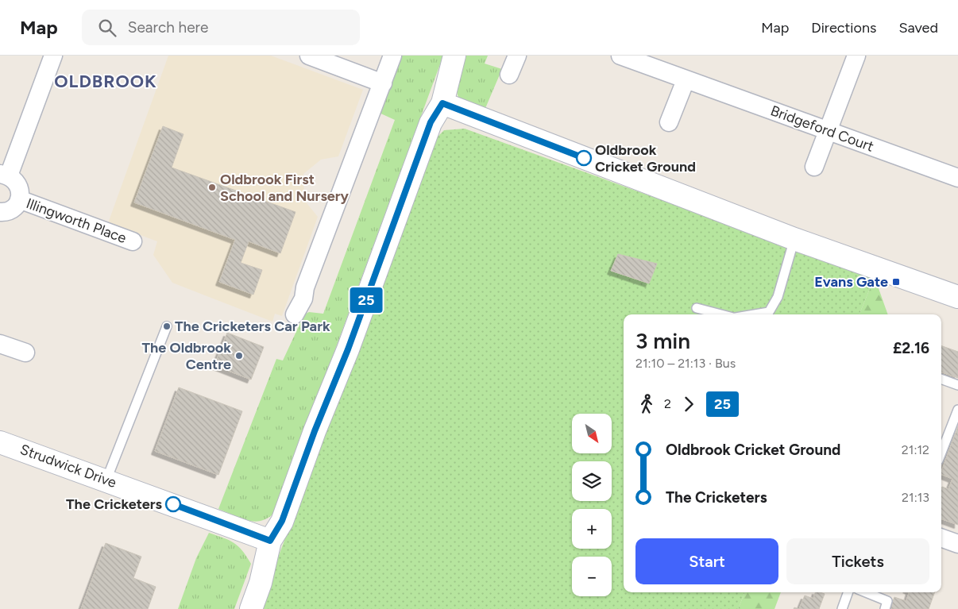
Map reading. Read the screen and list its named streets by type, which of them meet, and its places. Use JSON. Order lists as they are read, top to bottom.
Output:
{
  "streets": {
    "street": ["Bridgeford Court", "Illingworth Place", "Strudwick Drive"]
  },
  "districts": ["OLDBROOK"],
  "places": {
    "other": [
      "Oldbrook Cricket Ground",
      "Oldbrook First School and Nursery",
      "The Cricketers Car Park",
      "The Oldbrook Centre",
      "The Cricketers"
    ],
    "transit": ["Evans Gate"]
  },
  "lines": ["bus line 25"],
  "north": "bottom right",
  "page": {
    "header": "Map",
    "search": "Search here",
    "nav": ["Map", "Directions", "Saved"],
    "on_map": "25",
    "heading": ["3 min", "21:10 – 21:13 · Bus", "£2.16"],
    "legs": ["2", "25"],
    "map_buttons": ["+", "−"],
    "list": [
      {
        "name": "Oldbrook Cricket Ground",
        "value": "21:12"
      },
      {
        "name": "The Cricketers",
        "value": "21:13"
      }
    ],
    "buttons": ["Start", "Tickets"]
  }
}
